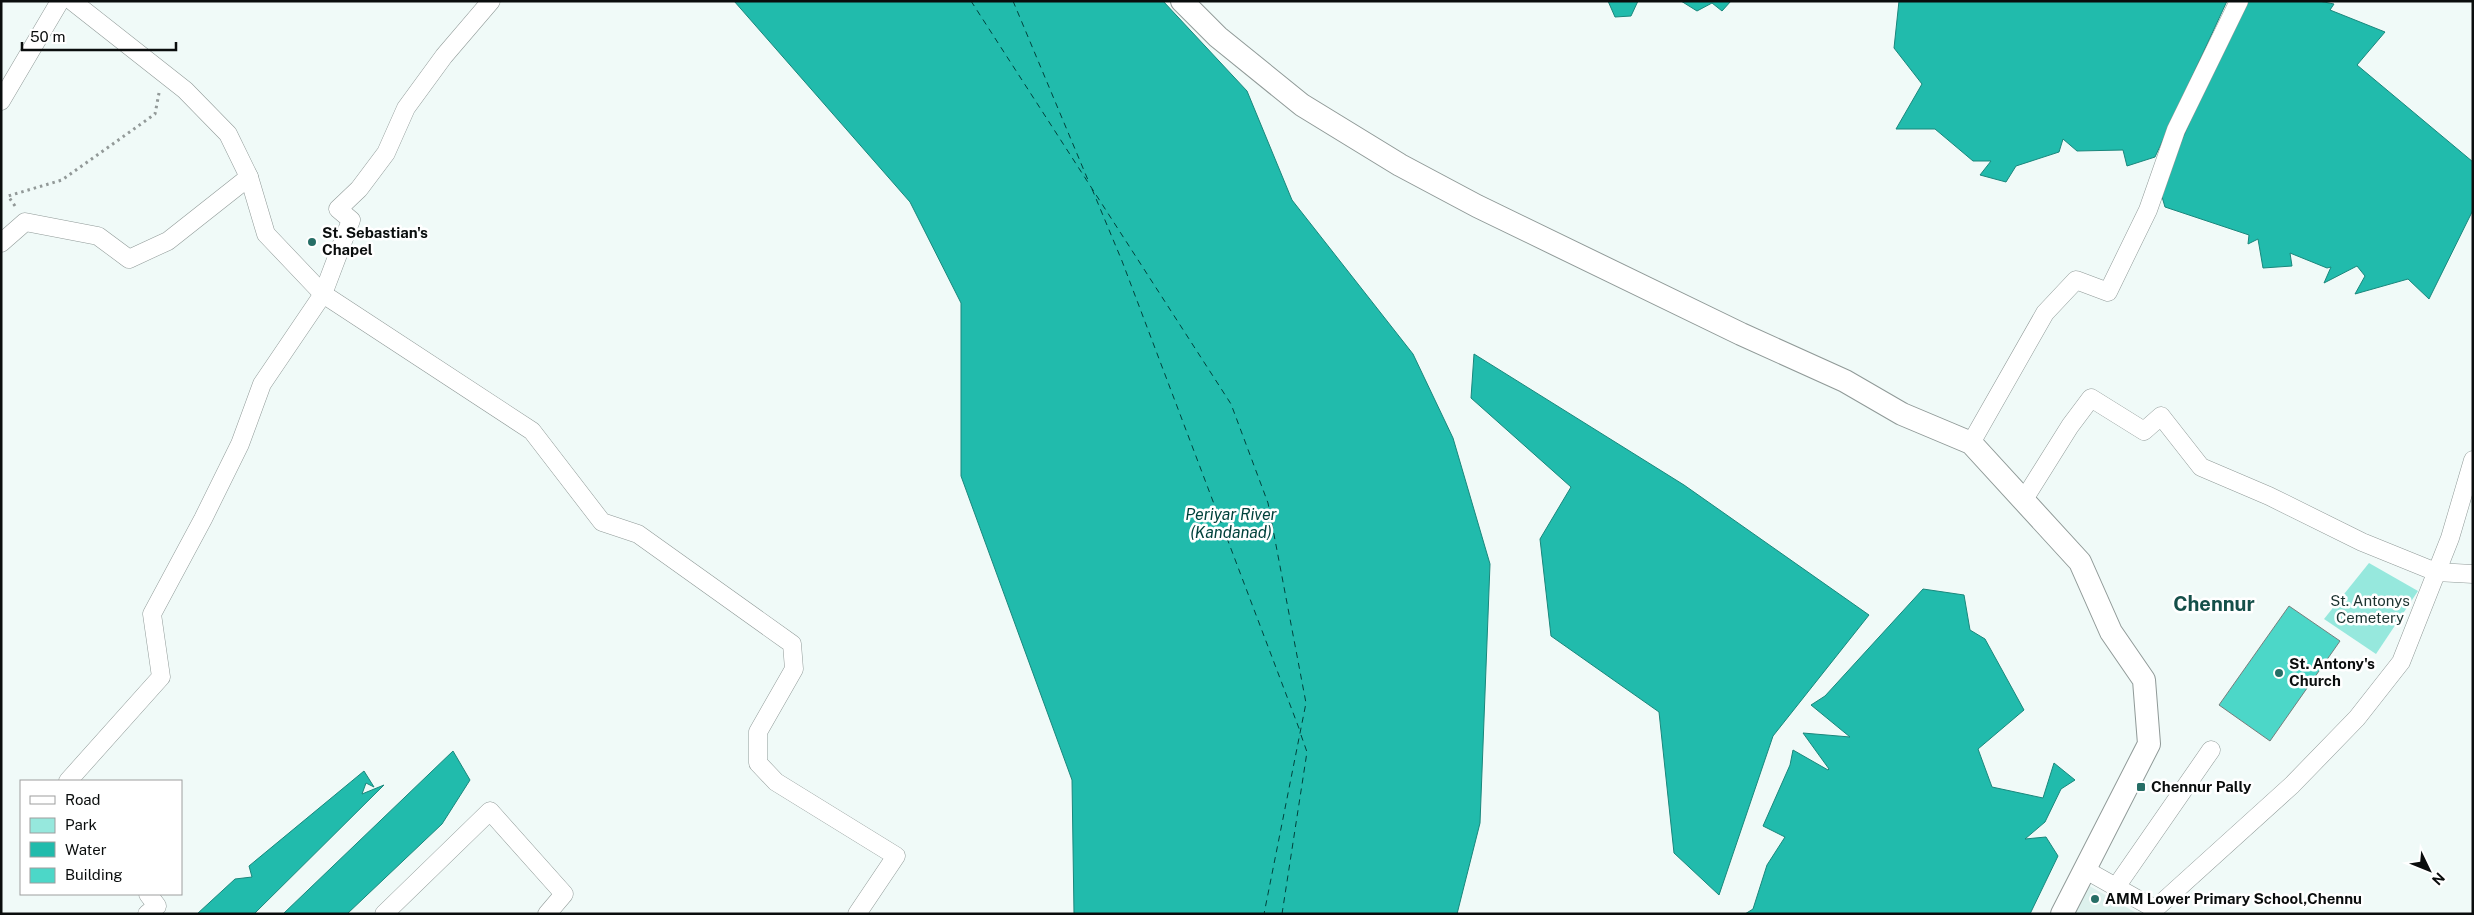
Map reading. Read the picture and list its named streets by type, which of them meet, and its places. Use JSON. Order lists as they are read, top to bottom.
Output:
{
  "districts": ["Chennur"],
  "water": ["Periyar River (Kandanad)"],
  "parks": ["St. Antonys Cemetery"],
  "places": {
    "other": ["St. Sebastian's Chapel", "St. Antony's Church", "AMM Lower Primary School,Chennu"],
    "transit": ["Chennur Pally"]
  },
  "legend": [
    "Road",
    "Park",
    "Water",
    "Building"
  ],
  "scale_bar": "50 m",
  "north": "bottom right"
}
